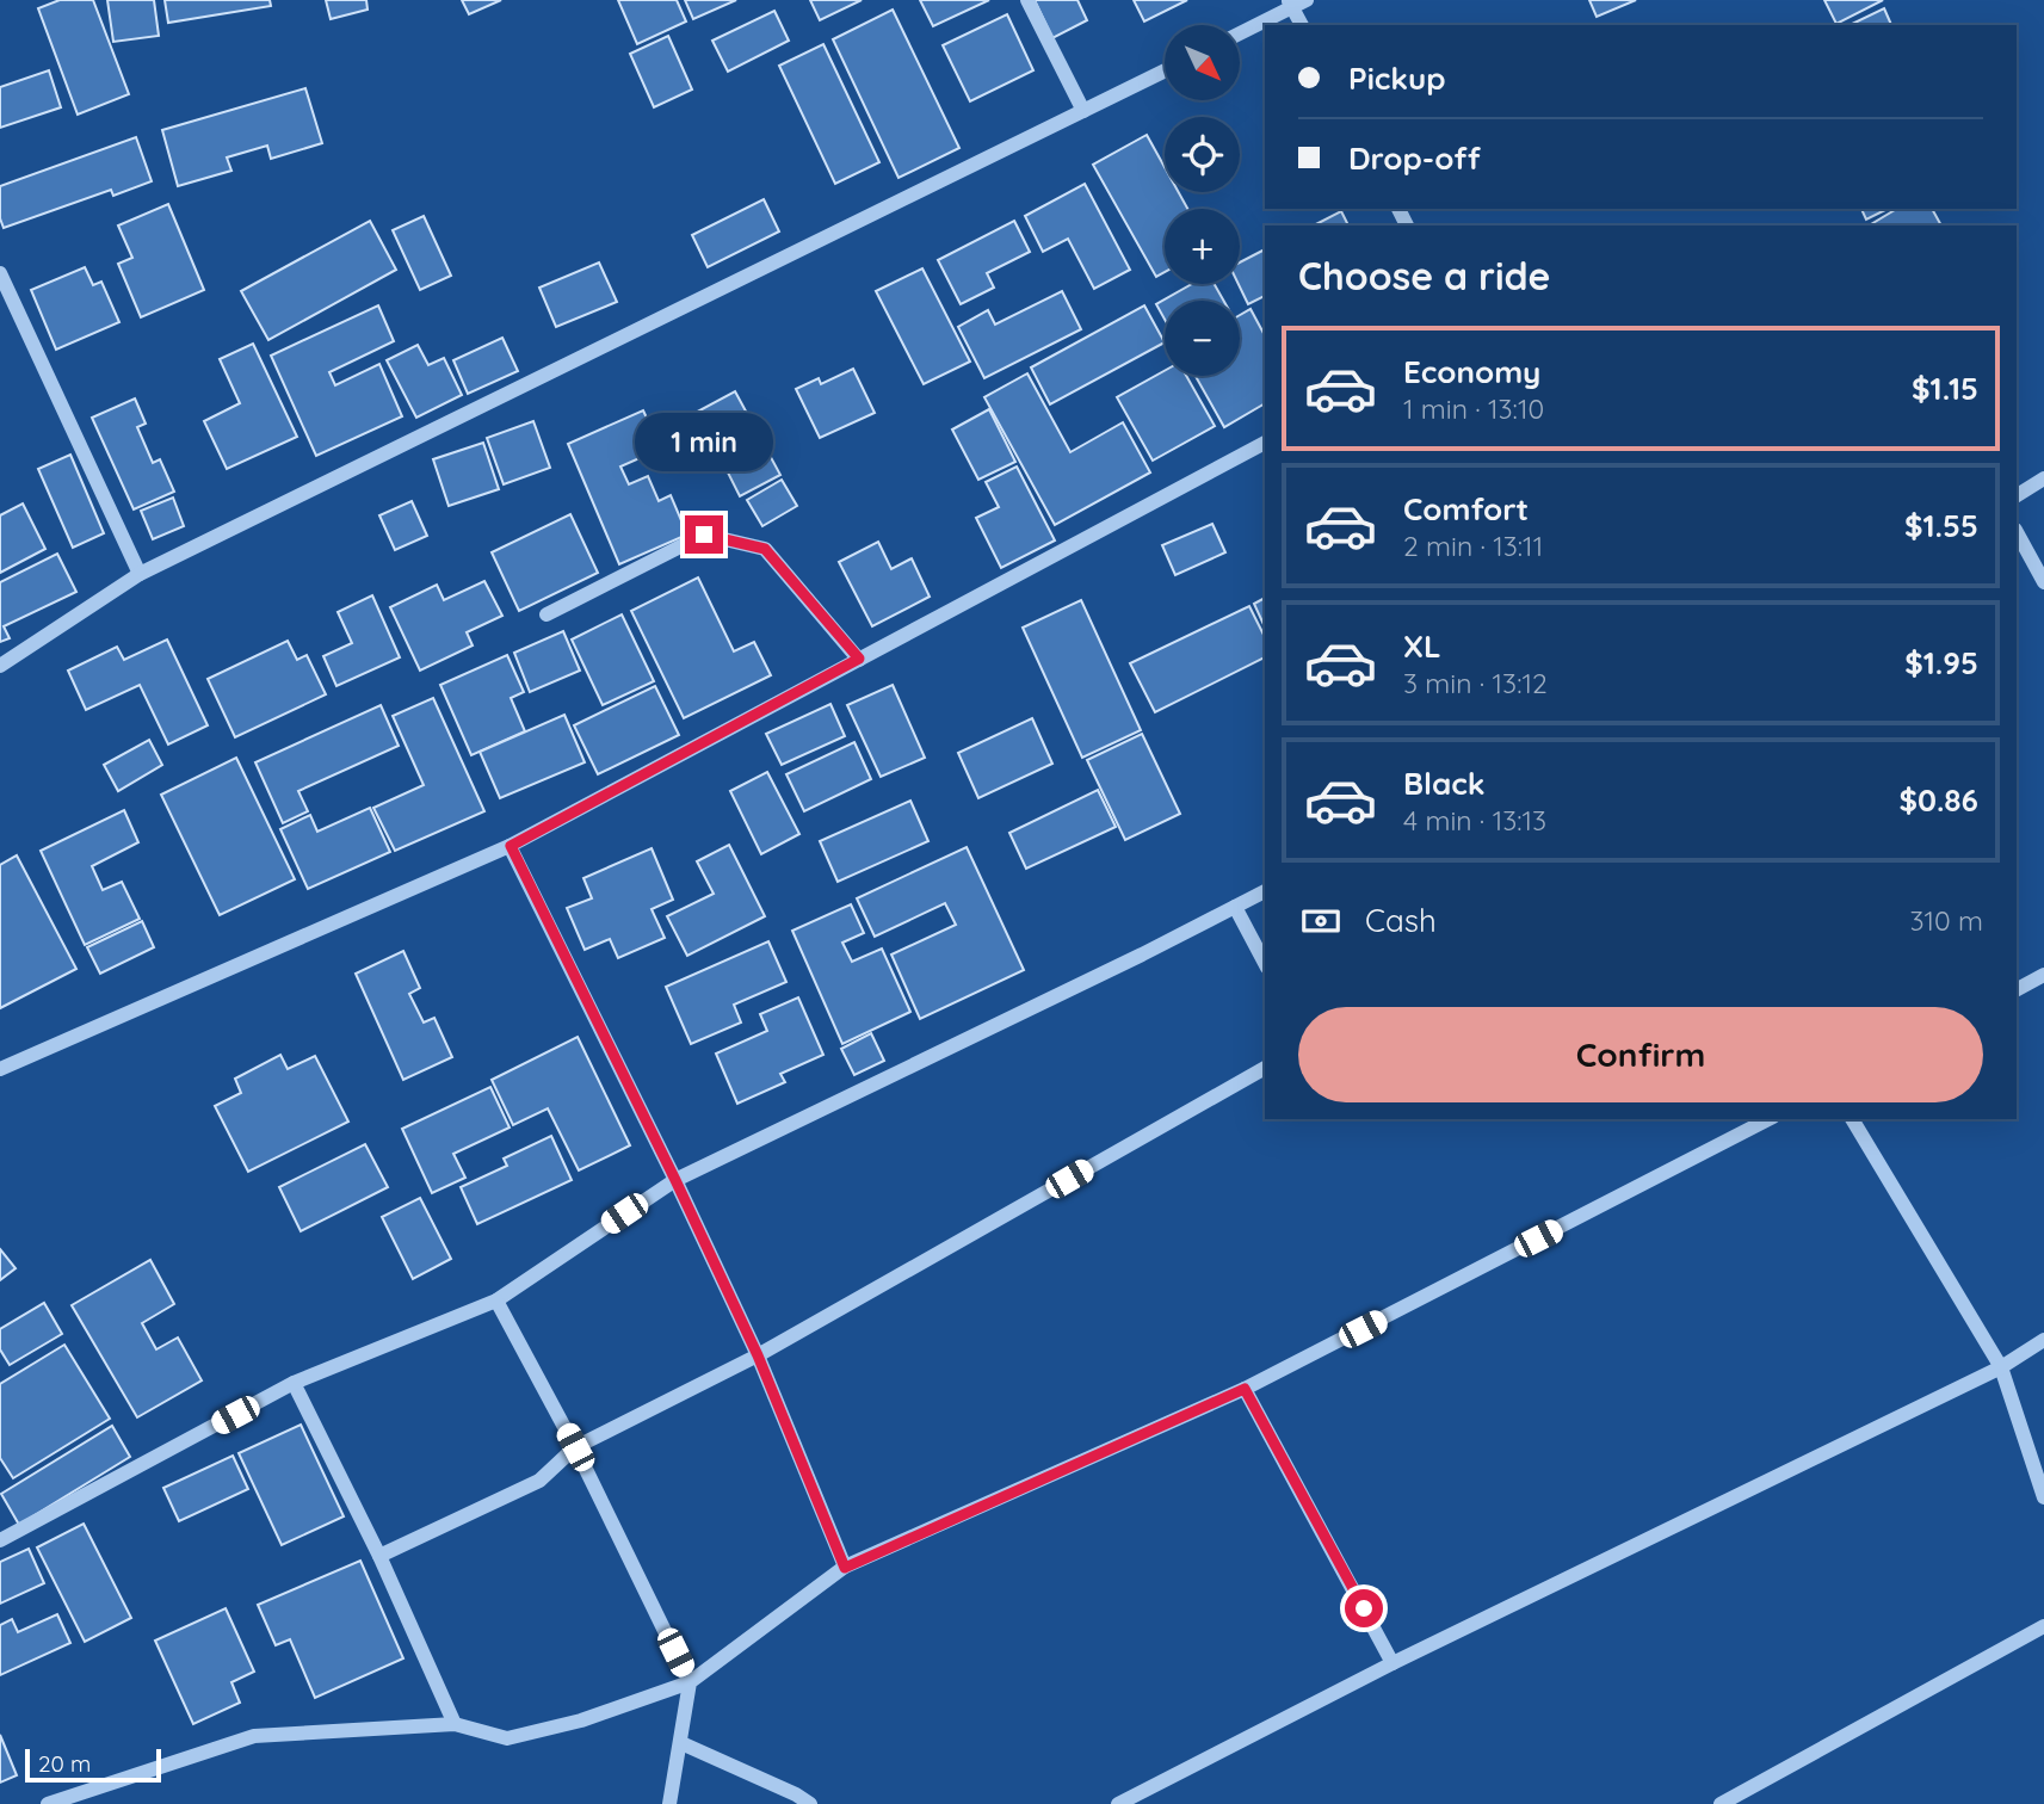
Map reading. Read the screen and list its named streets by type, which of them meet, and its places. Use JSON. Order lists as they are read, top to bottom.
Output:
{
  "scale_bar": "20 m",
  "north": "bottom right",
  "page": {
    "map_buttons": ["+", "−"],
    "banner": ["Pickup", "Drop-off"],
    "heading": "Choose a ride",
    "list": [
      {
        "name": "Economy",
        "note": "1 min · 13:10",
        "value": "$1.15"
      },
      {
        "name": "Comfort",
        "note": "2 min · 13:11",
        "value": "$1.55"
      },
      {
        "name": "XL",
        "note": "3 min · 13:12",
        "value": "$1.95"
      },
      {
        "name": "Black",
        "note": "4 min · 13:13",
        "value": "$0.86"
      }
    ],
    "bubble": "1 min",
    "pay": ["Cash", "310 m"],
    "buttons": "Confirm",
    "scale": "20 m"
  }
}
